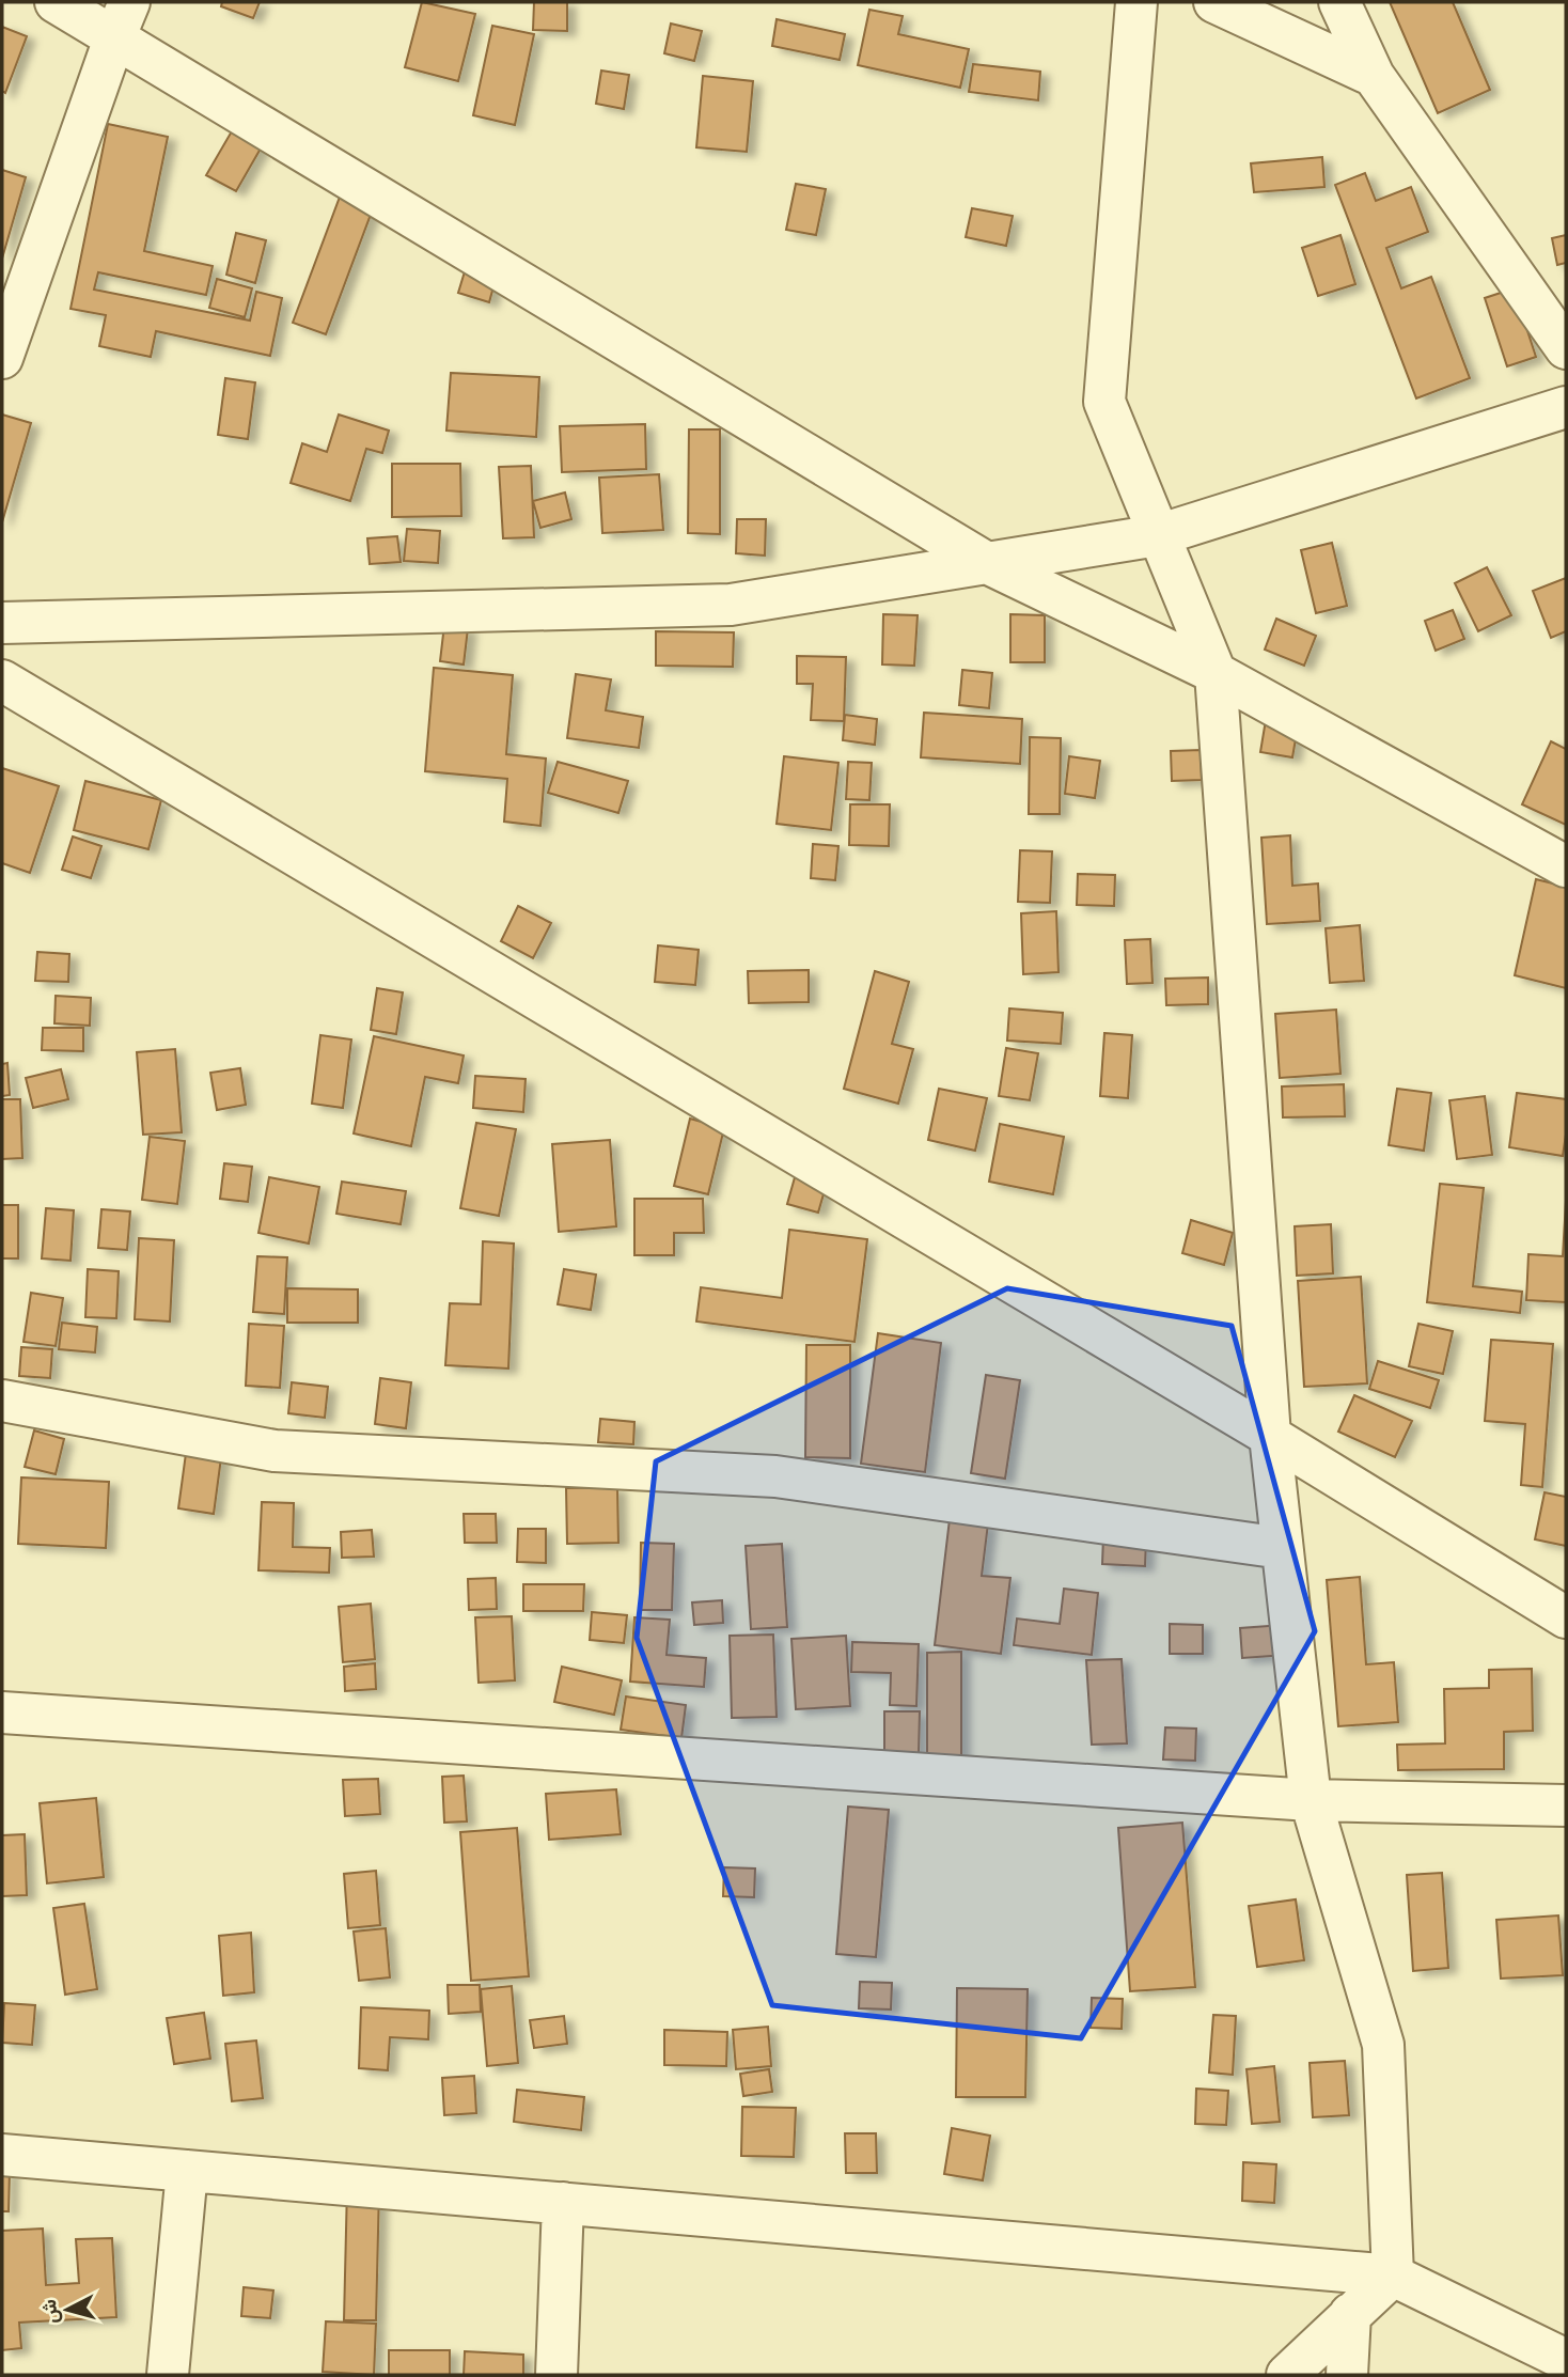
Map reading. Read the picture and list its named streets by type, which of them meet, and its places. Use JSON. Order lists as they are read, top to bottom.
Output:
{
  "north": "left"
}
